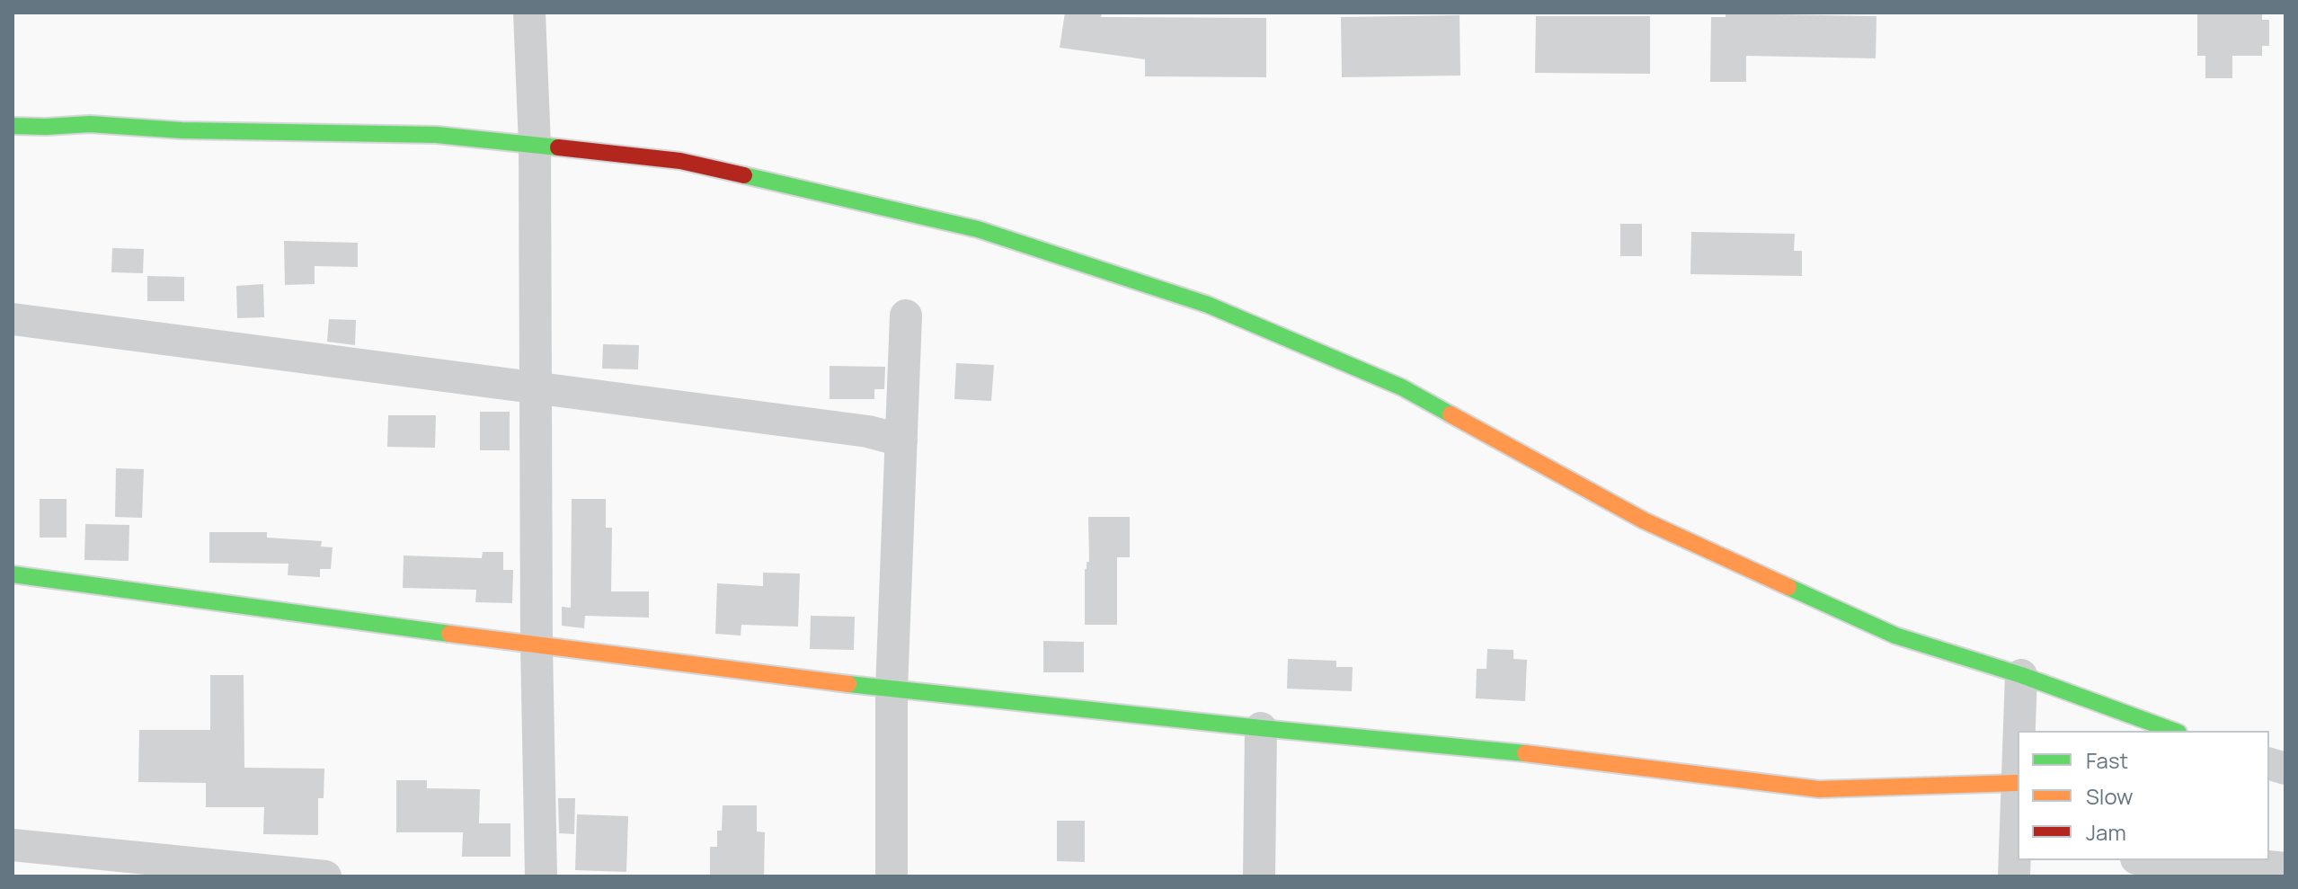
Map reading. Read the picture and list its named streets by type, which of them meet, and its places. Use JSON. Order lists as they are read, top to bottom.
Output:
{
  "legend": ["Fast", "Slow", "Jam"]
}
